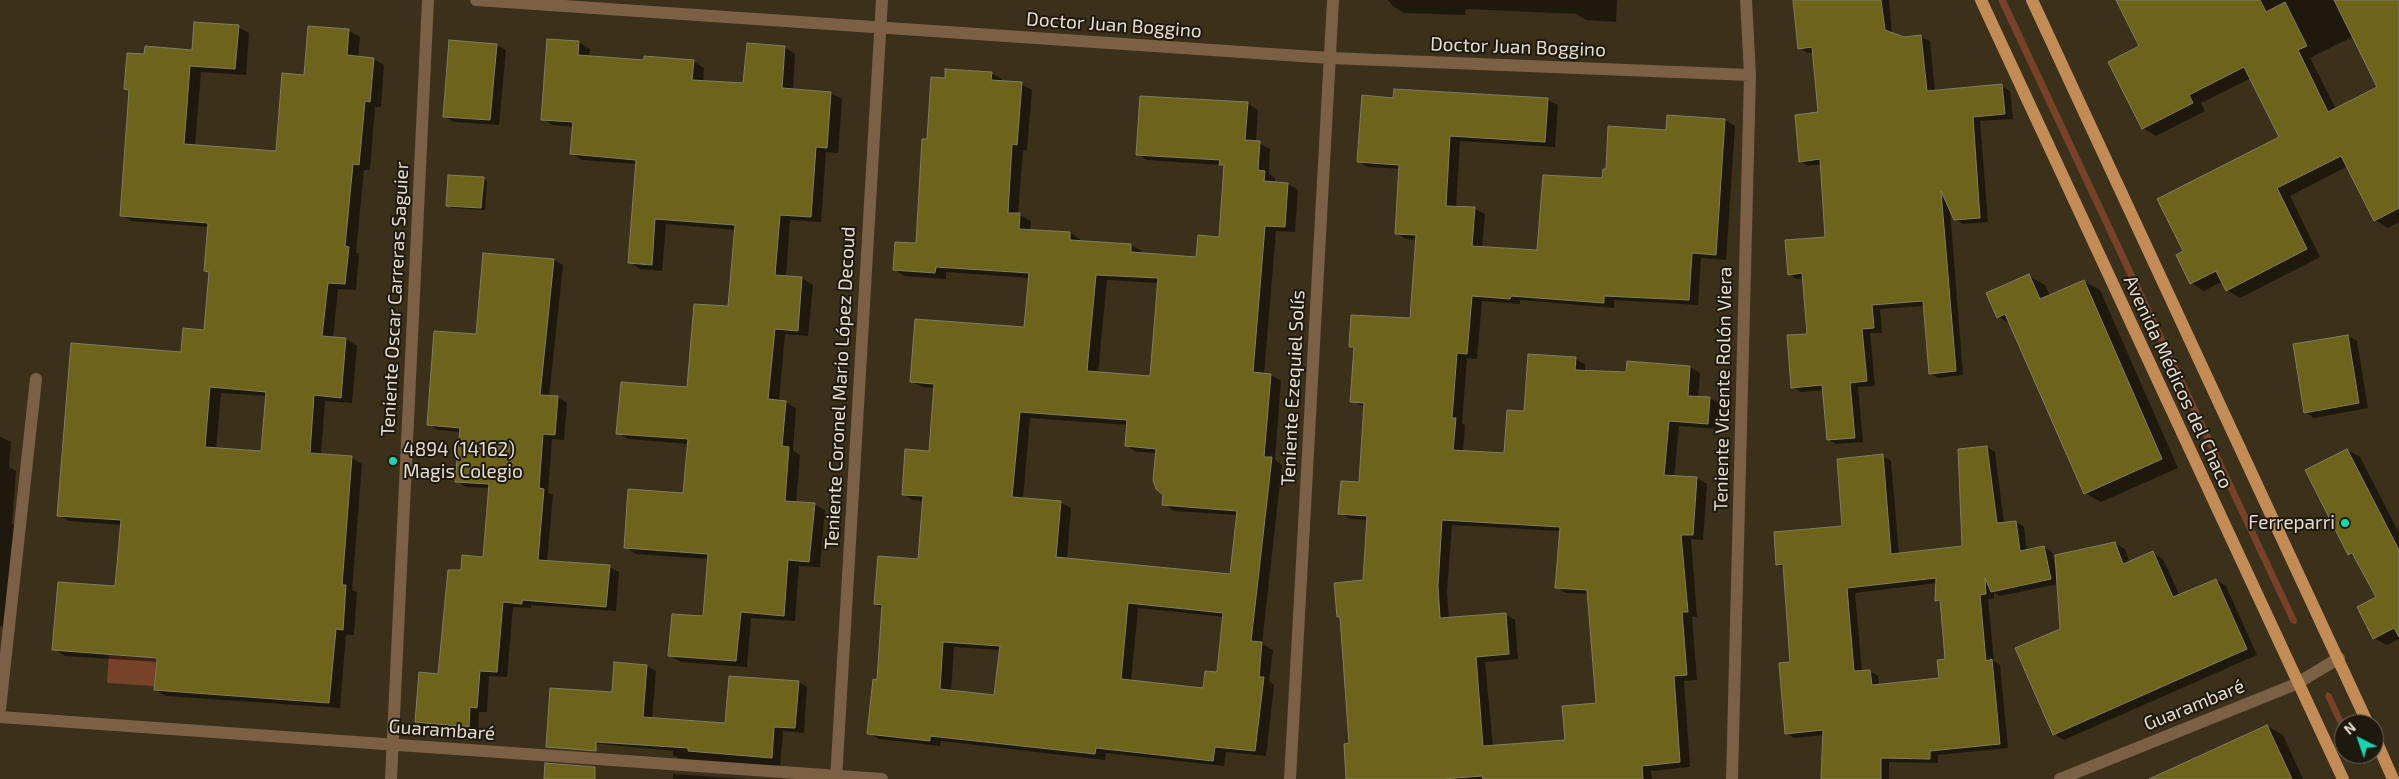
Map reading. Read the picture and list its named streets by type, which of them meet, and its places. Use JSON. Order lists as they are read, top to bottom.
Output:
{
  "streets": {
    "main road": ["Avenida Médicos del Chaco"],
    "street": [
      "Doctor Juan Boggino",
      "Teniente Oscar Carreras Saguier",
      "Teniente Coronel Mario López Decoud",
      "Teniente Ezequiel Solís",
      "Teniente Vicente Rolón Viera",
      "Guarambaré"
    ]
  },
  "crossings": [
    ["Doctor Juan Boggino", "Teniente Coronel Mario López Decoud"],
    ["Doctor Juan Boggino", "Teniente Ezequiel Solís"],
    ["Doctor Juan Boggino", "Teniente Vicente Rolón Viera"],
    ["Teniente Oscar Carreras Saguier", "Guarambaré"],
    ["Avenida Médicos del Chaco", "Guarambaré"],
    ["Teniente Coronel Mario López Decoud", "Guarambaré"]
  ],
  "places": ["4894 (14162) Magis Colegio", "Ferreparri"],
  "north": "top left"
}
